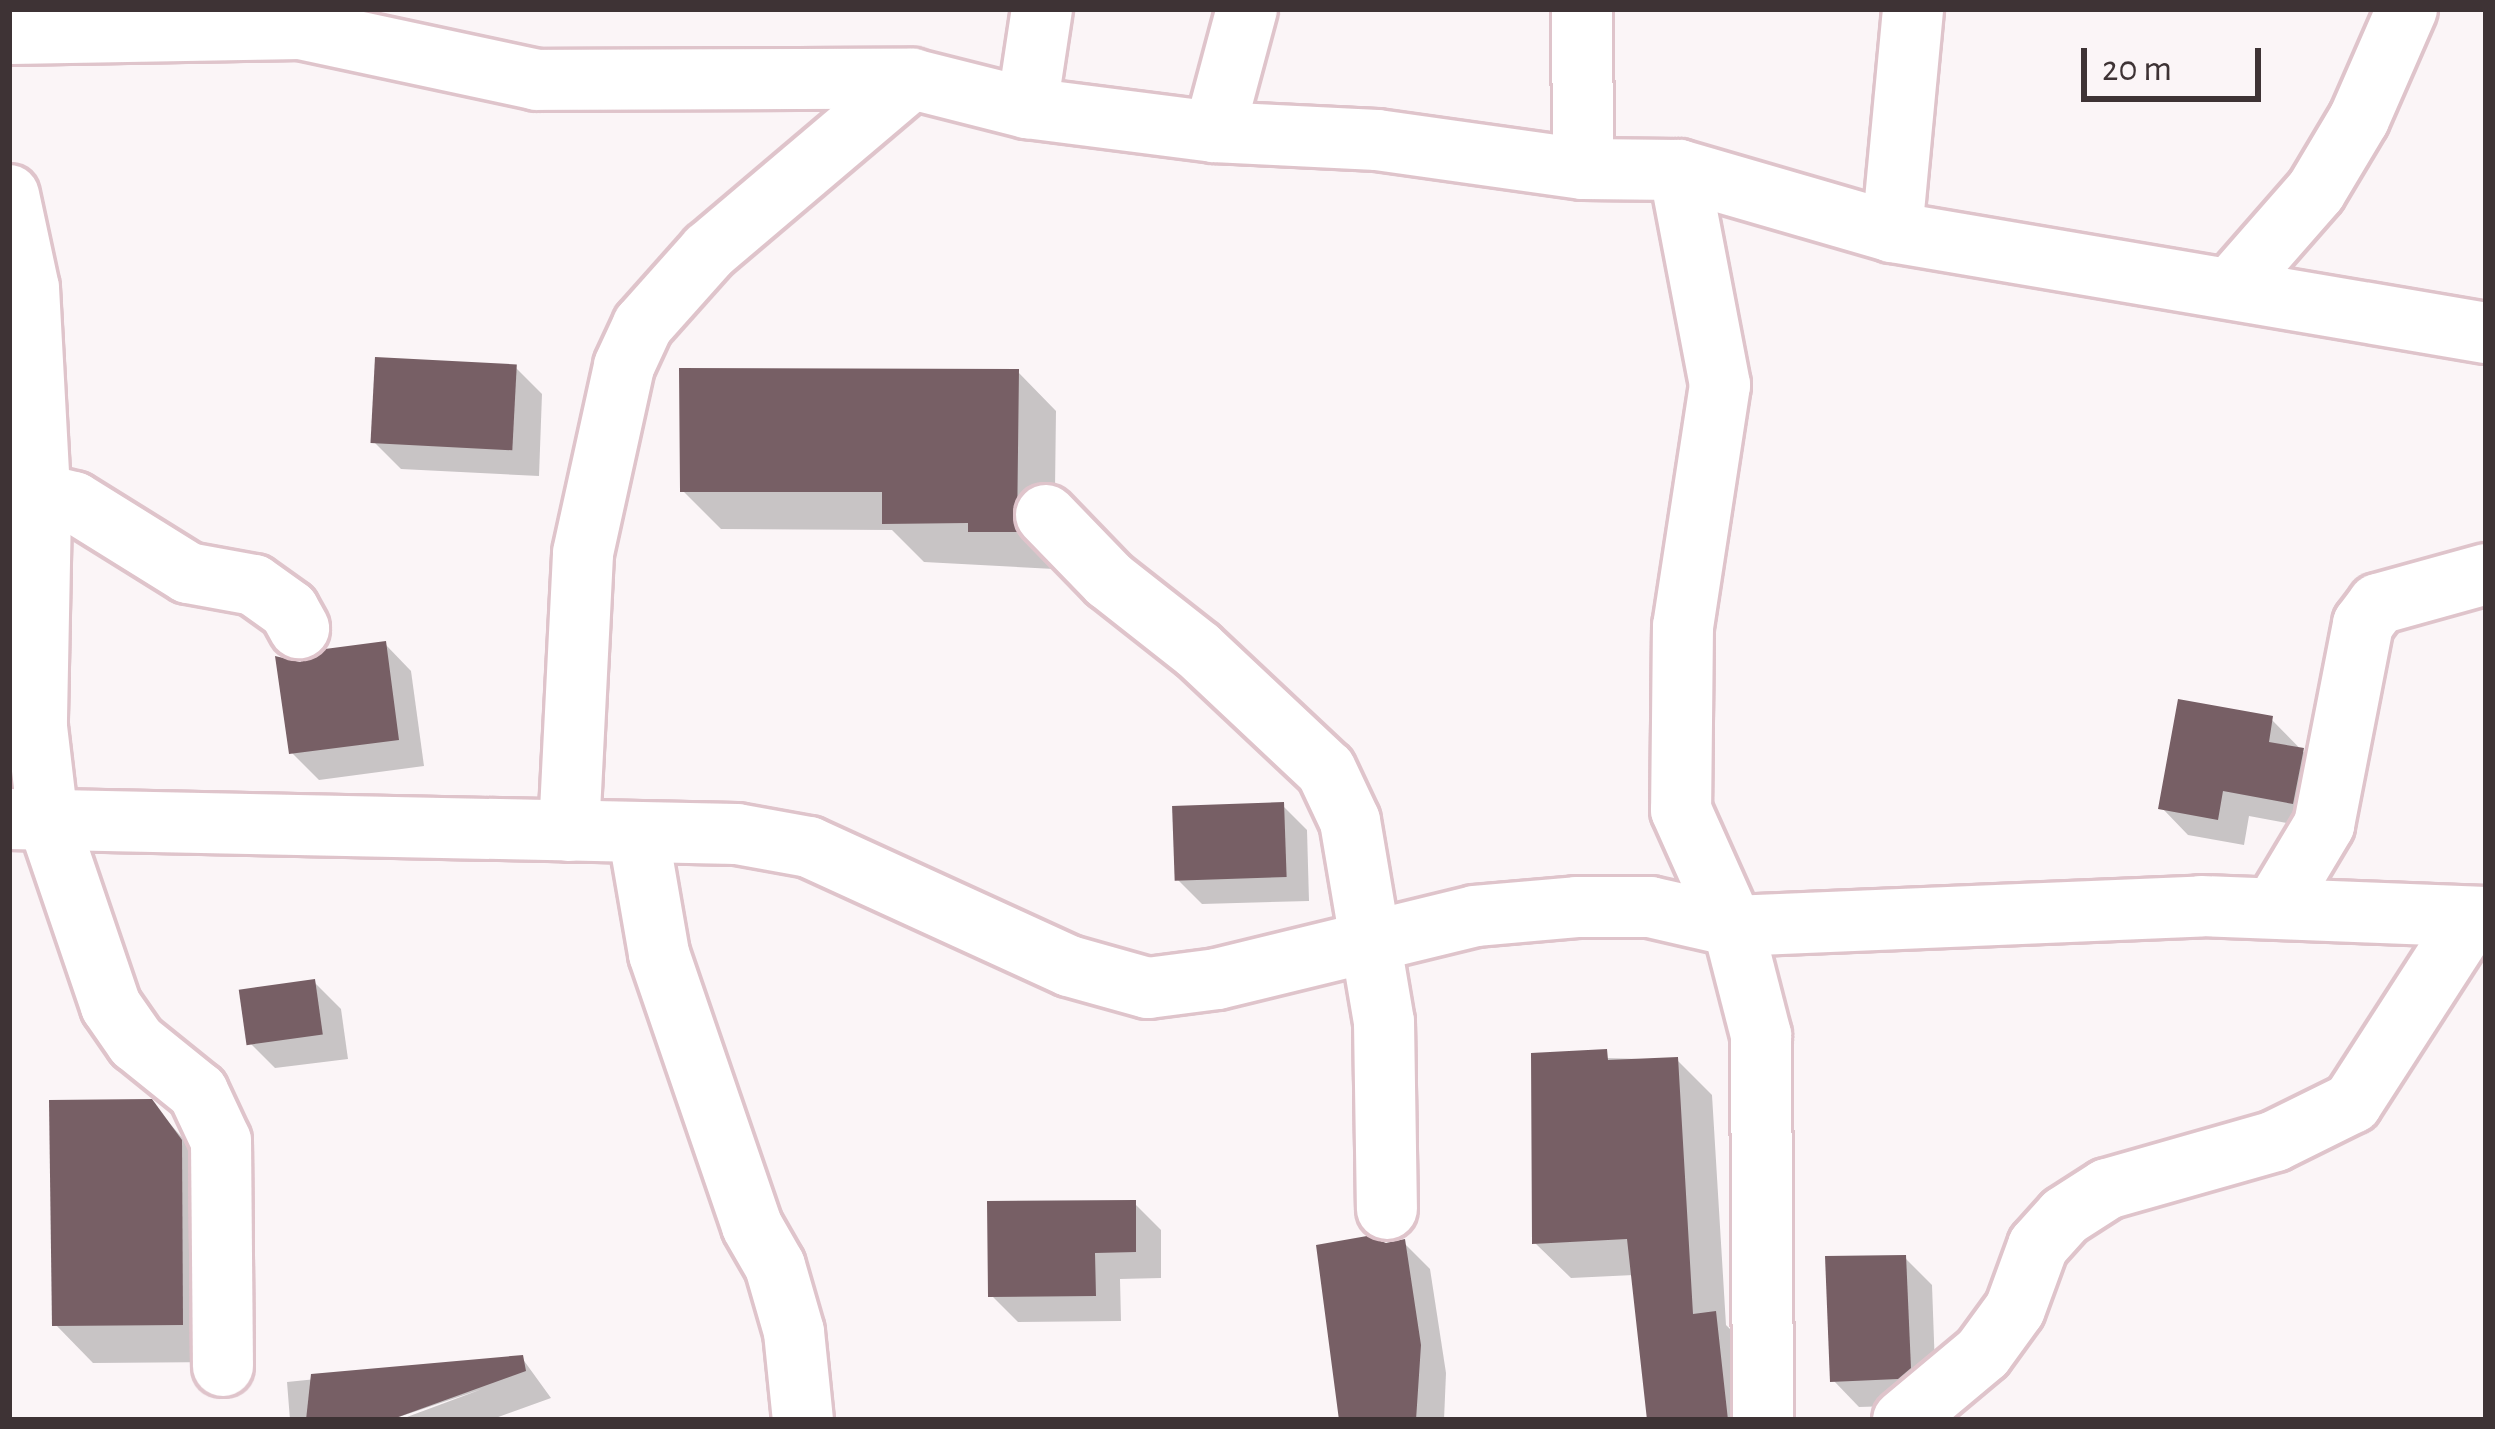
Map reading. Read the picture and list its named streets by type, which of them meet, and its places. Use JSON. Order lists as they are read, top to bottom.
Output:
{
  "scale_bar": "20 m"
}
